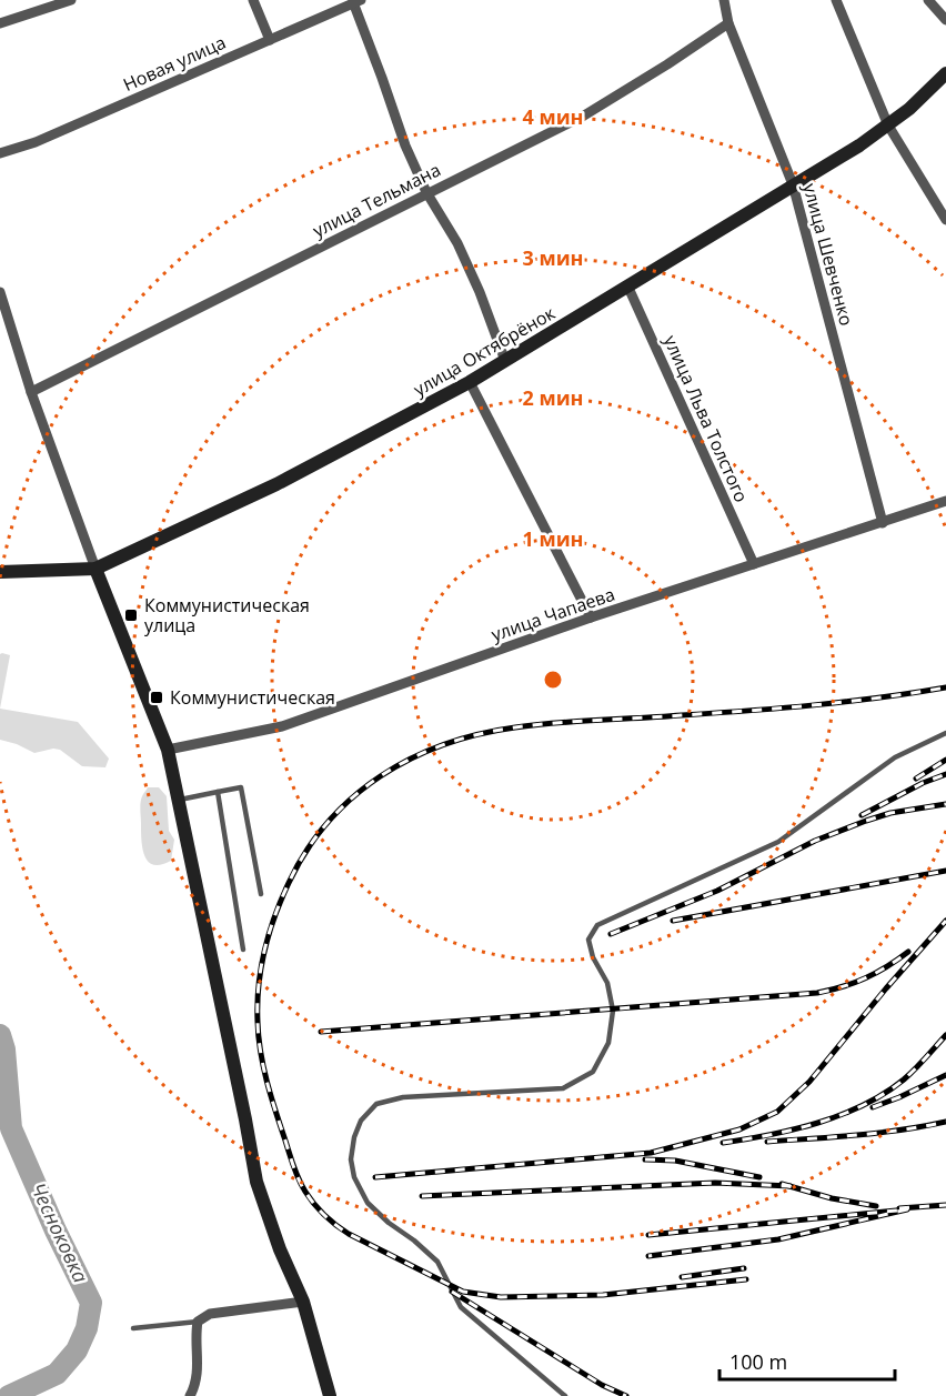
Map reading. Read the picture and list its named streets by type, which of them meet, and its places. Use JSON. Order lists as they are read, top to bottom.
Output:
{
  "streets": {
    "street": [
      "Новая улица",
      "улица Тельмана",
      "улица Шевченко",
      "улица Октябрёнок",
      "улица Льва Толстого",
      "улица Чапаева"
    ]
  },
  "crossings": [
    ["улица Тельмана", "улица Шевченко"],
    ["улица Шевченко", "улица Октябрёнок"],
    ["улица Шевченко", "улица Чапаева"],
    ["улица Октябрёнок", "улица Льва Толстого"],
    ["улица Льва Толстого", "улица Чапаева"]
  ],
  "water": ["Чесноковка"],
  "places": {
    "transit": ["Коммунистическая улица", "Коммунистическая"]
  },
  "scale_bar": "100 m",
  "rings": [
    "4 мин",
    "3 мин",
    "2 мин",
    "1 мин"
  ]
}
